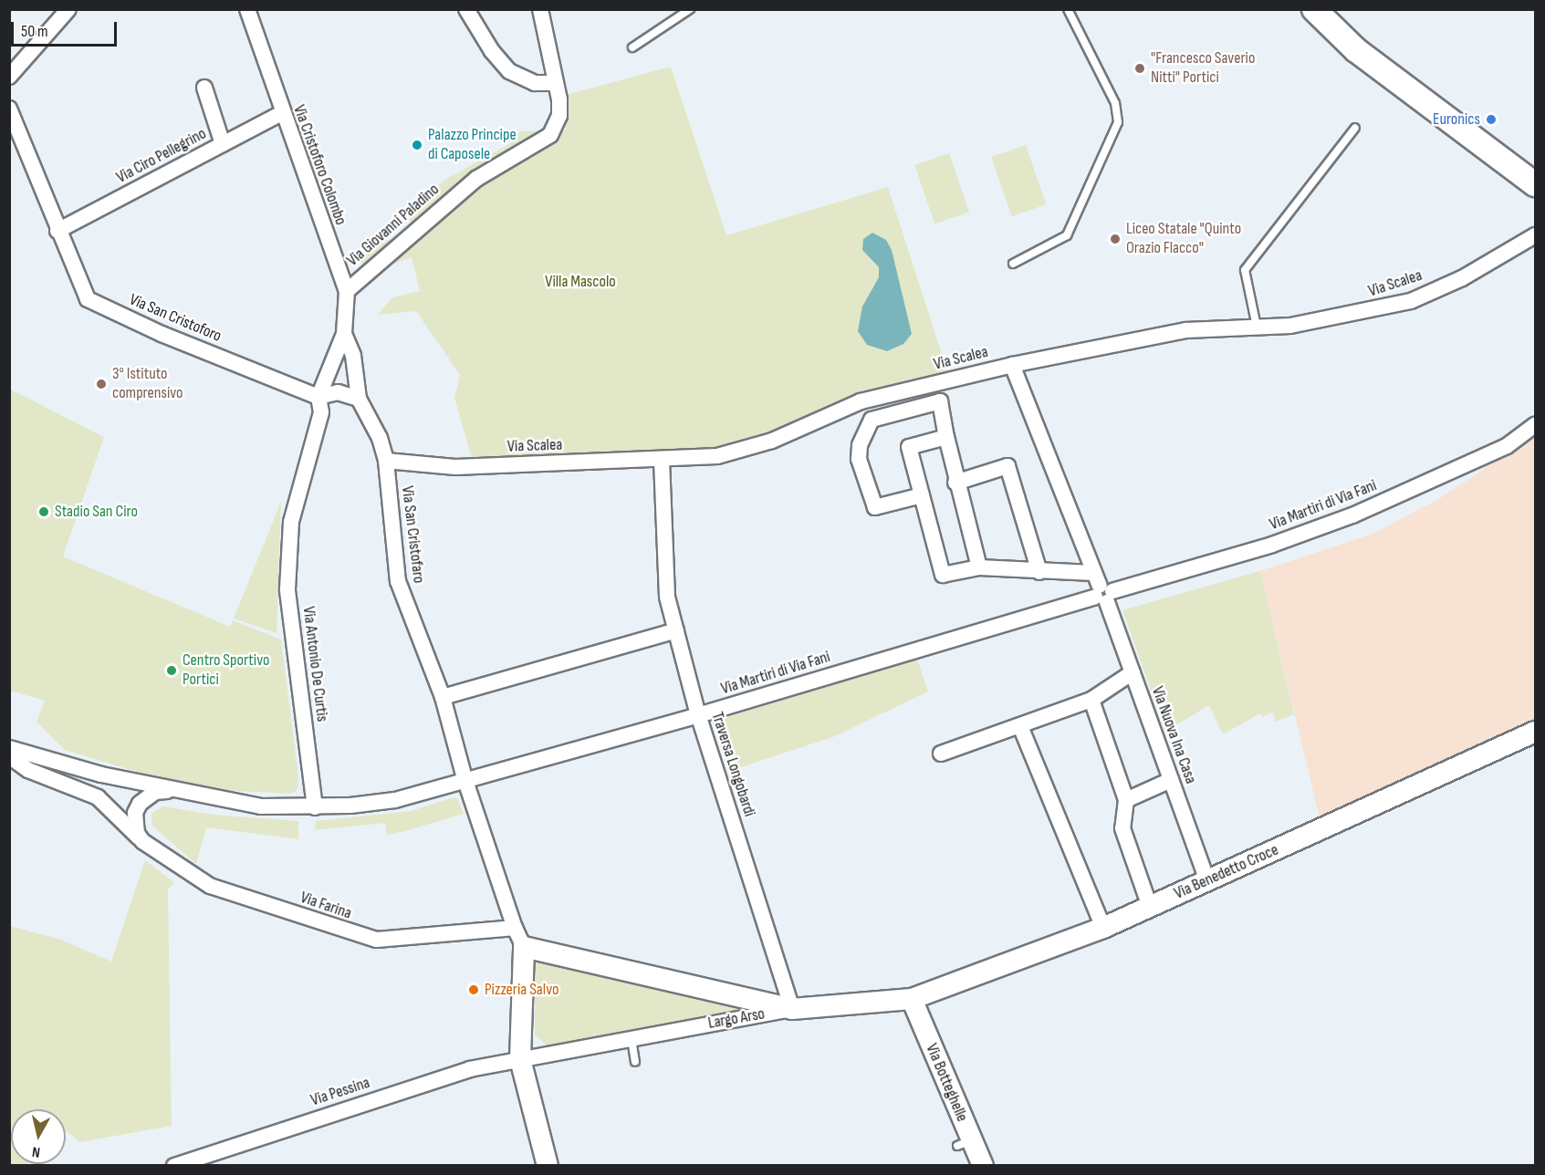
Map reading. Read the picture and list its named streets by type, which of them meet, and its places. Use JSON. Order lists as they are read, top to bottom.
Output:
{
  "streets": {
    "main road": ["Via Benedetto Croce", "Largo Arso", "Via Botteghelle"],
    "street": [
      "Via Ciro Pellegrino",
      "Via Cristoforo Colombo",
      "Via Giovanni Paladino",
      "Via Scalea",
      "Via San Cristoforo",
      "Via Martiri di Via Fani",
      "Via San Cristofaro",
      "Via Antonio De Curtis",
      "Via Nuova Ina Casa",
      "Traversa Longobardi",
      "Via Farina",
      "Via Pessina"
    ]
  },
  "crossings": [
    ["Via Ciro Pellegrino", "Via Cristoforo Colombo"],
    ["Via Ciro Pellegrino", "Via San Cristoforo"],
    ["Via Cristoforo Colombo", "Via Giovanni Paladino"],
    ["Via Scalea", "Via San Cristofaro"],
    ["Via Scalea", "Via Nuova Ina Casa"],
    ["Via Scalea", "Traversa Longobardi"],
    ["Via San Cristoforo", "Via Antonio De Curtis"],
    ["Via Martiri di Via Fani", "Via San Cristofaro"],
    ["Via Martiri di Via Fani", "Via Nuova Ina Casa"],
    ["Via Martiri di Via Fani", "Traversa Longobardi"],
    ["Via San Cristofaro", "Via Farina"],
    ["Via Nuova Ina Casa", "Via Benedetto Croce"],
    ["Traversa Longobardi", "Via Benedetto Croce"],
    ["Traversa Longobardi", "Largo Arso"],
    ["Via Benedetto Croce", "Largo Arso"],
    ["Via Benedetto Croce", "Via Botteghelle"],
    ["Largo Arso", "Via Pessina"]
  ],
  "parks": ["Villa Mascolo"],
  "places": [
    "\"Francesco Saverio Nitti\" Portici",
    "Euronics",
    "Palazzo Principe di Caposele",
    "Liceo Statale \"Quinto Orazio Flacco\"",
    "3° Istituto comprensivo",
    "Stadio San Ciro",
    "Centro Sportivo Portici",
    "Pizzeria Salvo"
  ],
  "scale_bar": "50 m",
  "north": "bottom"
}
